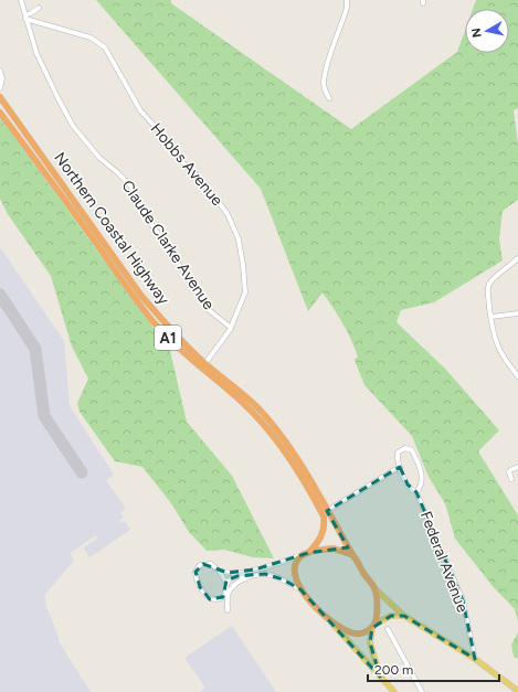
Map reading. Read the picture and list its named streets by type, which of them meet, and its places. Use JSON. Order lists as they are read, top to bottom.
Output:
{
  "streets": {
    "highway": ["Northern Coastal Highway", "A1"],
    "street": ["Hobbs Avenue", "Claude Clarke Avenue", "Federal Avenue"]
  },
  "crossings": [
    ["Hobbs Avenue", "Northern Coastal Highway"],
    ["Hobbs Avenue", "Claude Clarke Avenue"],
    ["Northern Coastal Highway", "A1"],
    ["A1", "Federal Avenue"]
  ],
  "scale_bar": "200 m",
  "north": "left"
}
